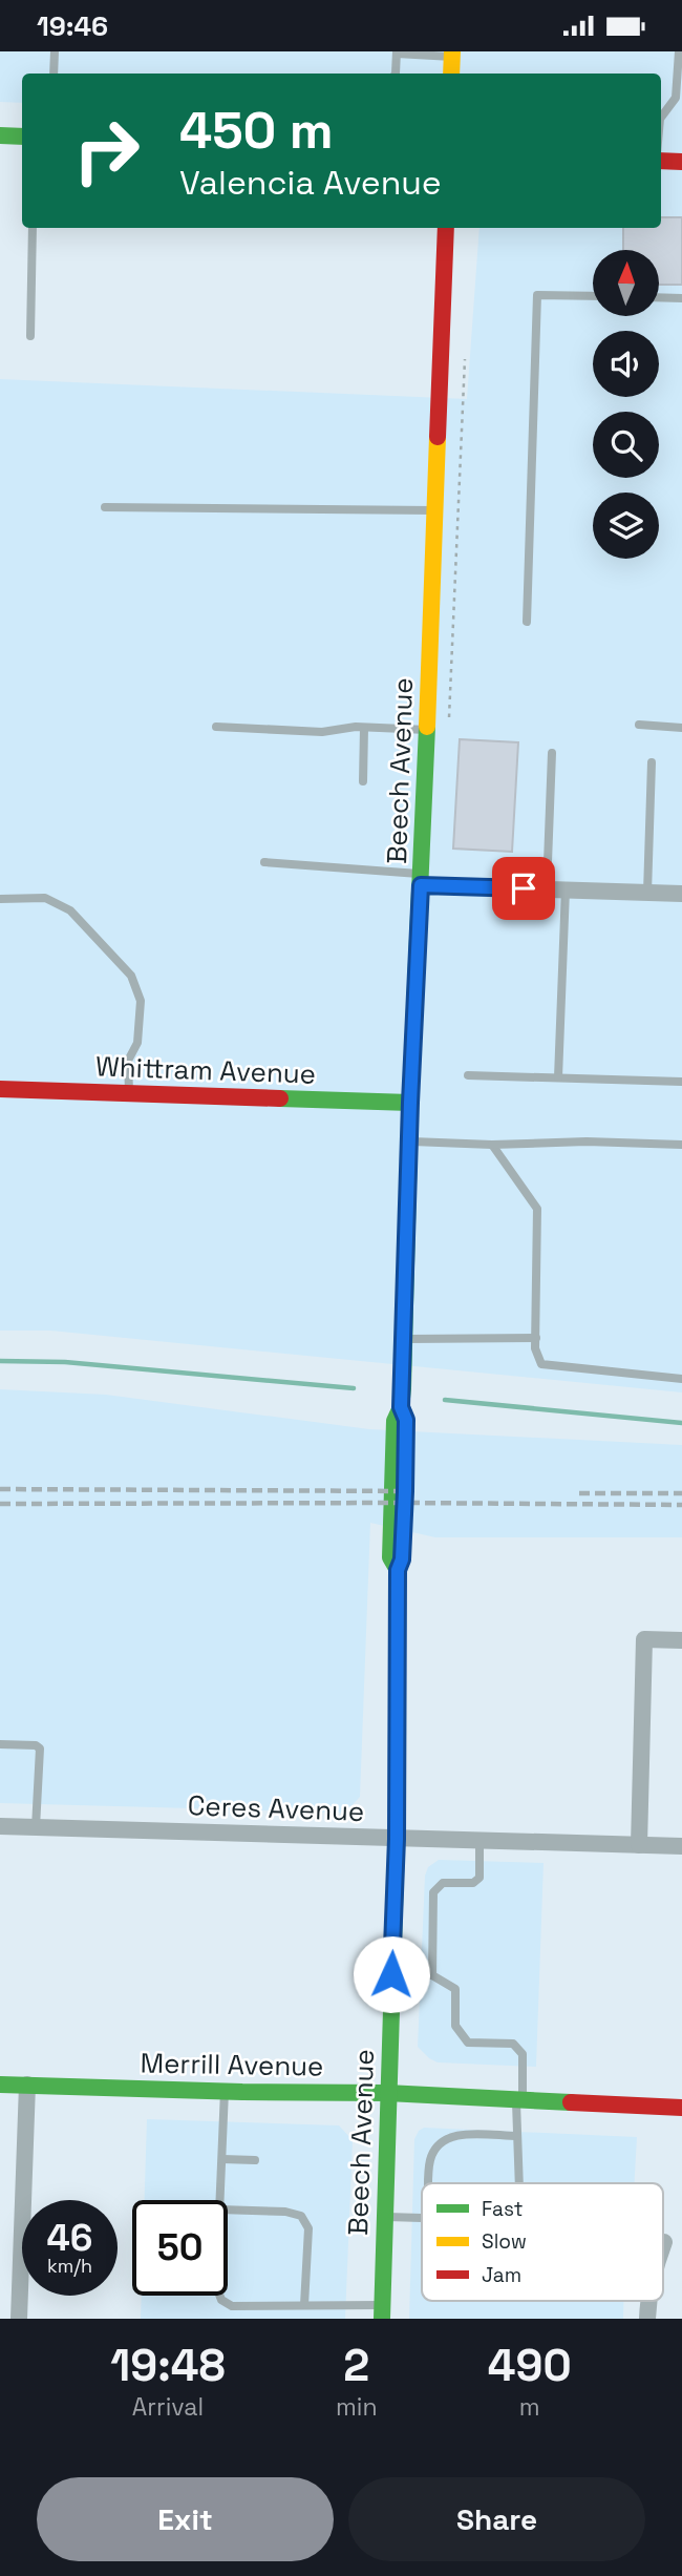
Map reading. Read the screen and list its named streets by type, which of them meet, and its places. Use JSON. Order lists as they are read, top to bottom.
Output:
{
  "streets": {
    "main road": ["Beech Avenue", "Whittram Avenue", "Merrill Avenue"],
    "street": ["Ceres Avenue"]
  },
  "crossings": [
    ["Beech Avenue", "Whittram Avenue"],
    ["Beech Avenue", "Ceres Avenue"],
    ["Beech Avenue", "Merrill Avenue"]
  ],
  "legend": ["Fast", "Slow", "Jam"],
  "north": "top",
  "page": {
    "status": "19:46",
    "turn": ["450 m", "Valencia Avenue"],
    "speed": "46 km/h",
    "limit": "50",
    "eta": [
      "19:48",
      "Arrival",
      "2",
      "min",
      "490",
      "m"
    ],
    "buttons": ["Exit", "Share"]
  }
}
